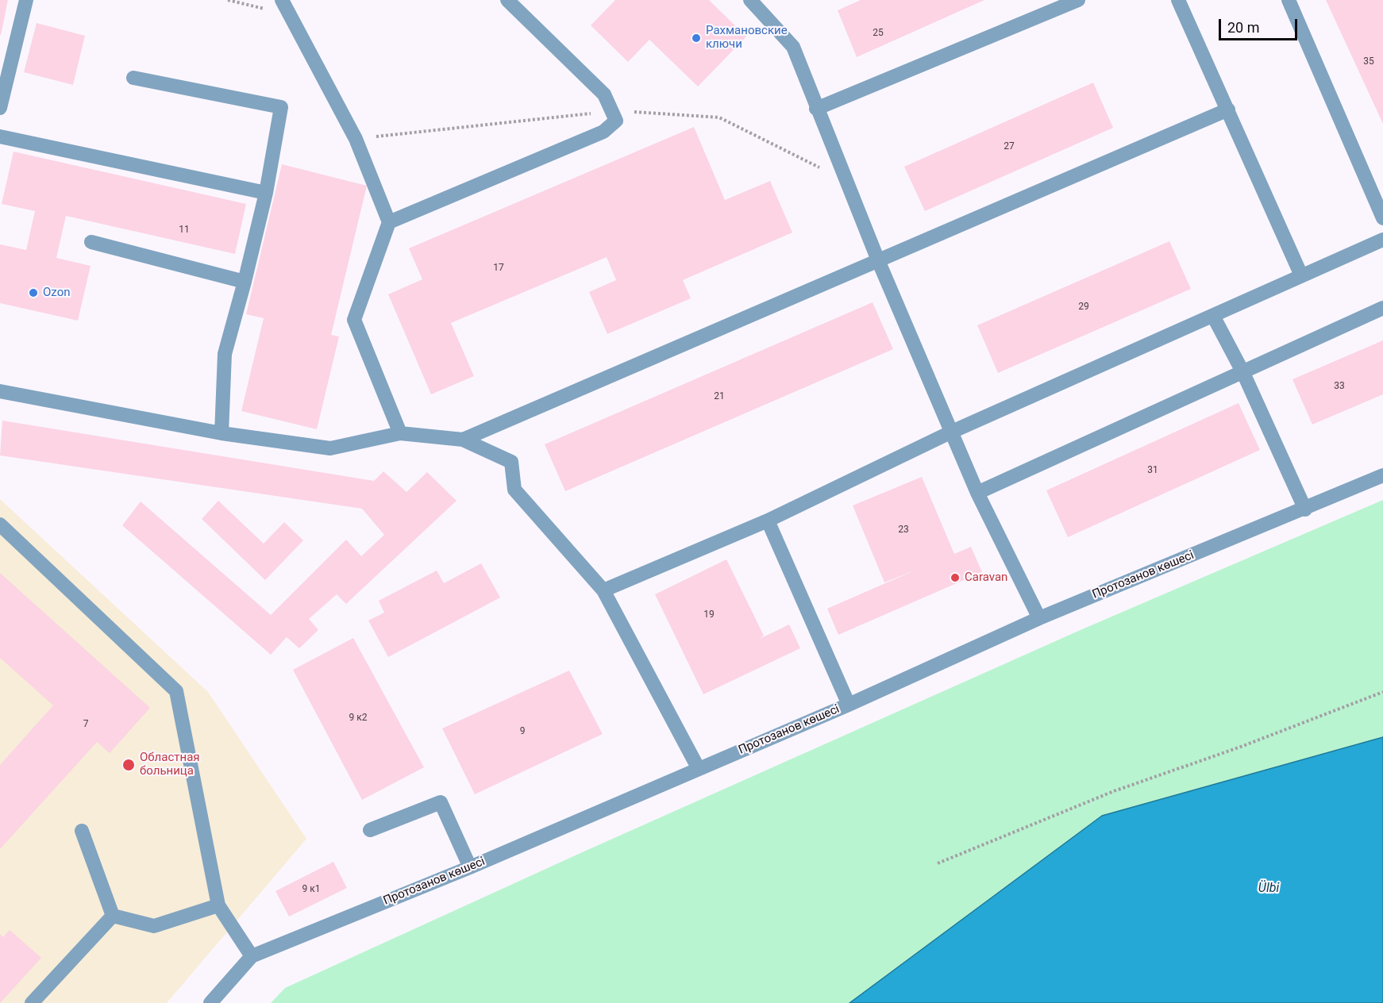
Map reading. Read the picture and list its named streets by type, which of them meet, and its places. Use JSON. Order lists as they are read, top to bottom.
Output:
{
  "streets": {
    "street": ["Протозанов көшесі"]
  },
  "water": ["Ülbi"],
  "places": [
    "Рахмановские ключи",
    "Ozon",
    "Caravan",
    "Областная больница"
  ],
  "house_numbers": [
    "25",
    "35",
    "27",
    "11",
    "17",
    "29",
    "33",
    "21",
    "31",
    "23",
    "19",
    "9 к2",
    "7",
    "9",
    "9 к1"
  ],
  "scale_bar": "20 m"
}
